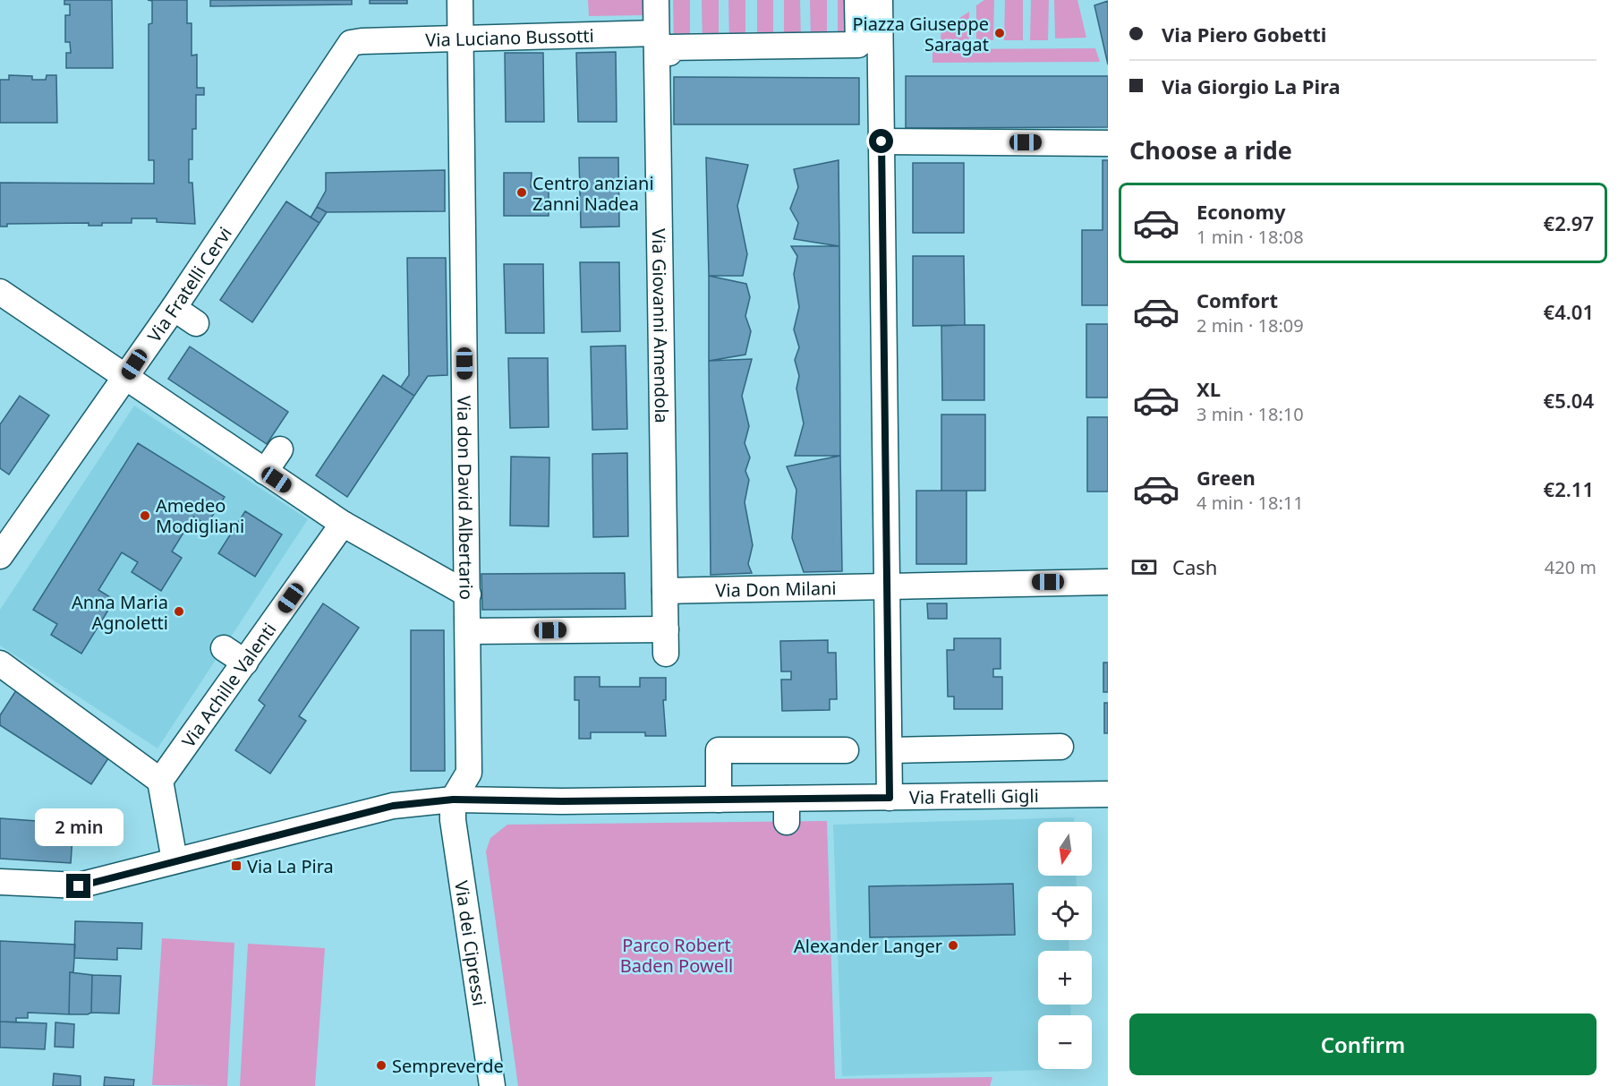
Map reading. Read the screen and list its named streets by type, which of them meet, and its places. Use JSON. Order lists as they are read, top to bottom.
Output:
{
  "streets": {
    "street": [
      "Via Luciano Bussotti",
      "Via Fratelli Cervi",
      "Via Giovanni Amendola",
      "Via don David Albertario",
      "Via Don Milani",
      "Via Achille Valenti",
      "Via Fratelli Gigli",
      "Via dei Cipressi"
    ]
  },
  "crossings": [
    ["Via Luciano Bussotti", "Via Fratelli Cervi"],
    ["Via Luciano Bussotti", "Via Giovanni Amendola"],
    ["Via Luciano Bussotti", "Via don David Albertario"],
    ["Via Giovanni Amendola", "Via don David Albertario"],
    ["Via Giovanni Amendola", "Via Don Milani"],
    ["Via don David Albertario", "Via Fratelli Gigli"],
    ["Via don David Albertario", "Via dei Cipressi"],
    ["Via Fratelli Gigli", "Via dei Cipressi"]
  ],
  "parks": ["Parco Robert Baden Powell"],
  "places": {
    "other": [
      "Piazza Giuseppe Saragat",
      "Centro anziani Zanni Nadea",
      "Amedeo Modigliani",
      "Anna Maria Agnoletti",
      "Alexander Langer",
      "Sempreverde"
    ],
    "transit": ["Via La Pira"]
  },
  "north": "bottom",
  "page": {
    "banner": ["Via Piero Gobetti", "Via Giorgio La Pira"],
    "heading": "Choose a ride",
    "list": [
      {
        "name": "Economy",
        "note": "1 min · 18:08",
        "value": "€2.97"
      },
      {
        "name": "Comfort",
        "note": "2 min · 18:09",
        "value": "€4.01"
      },
      {
        "name": "XL",
        "note": "3 min · 18:10",
        "value": "€5.04"
      },
      {
        "name": "Green",
        "note": "4 min · 18:11",
        "value": "€2.11"
      }
    ],
    "pay": ["Cash", "420 m"],
    "bubble": "2 min",
    "map_buttons": ["+", "−"],
    "buttons": "Confirm"
  }
}
